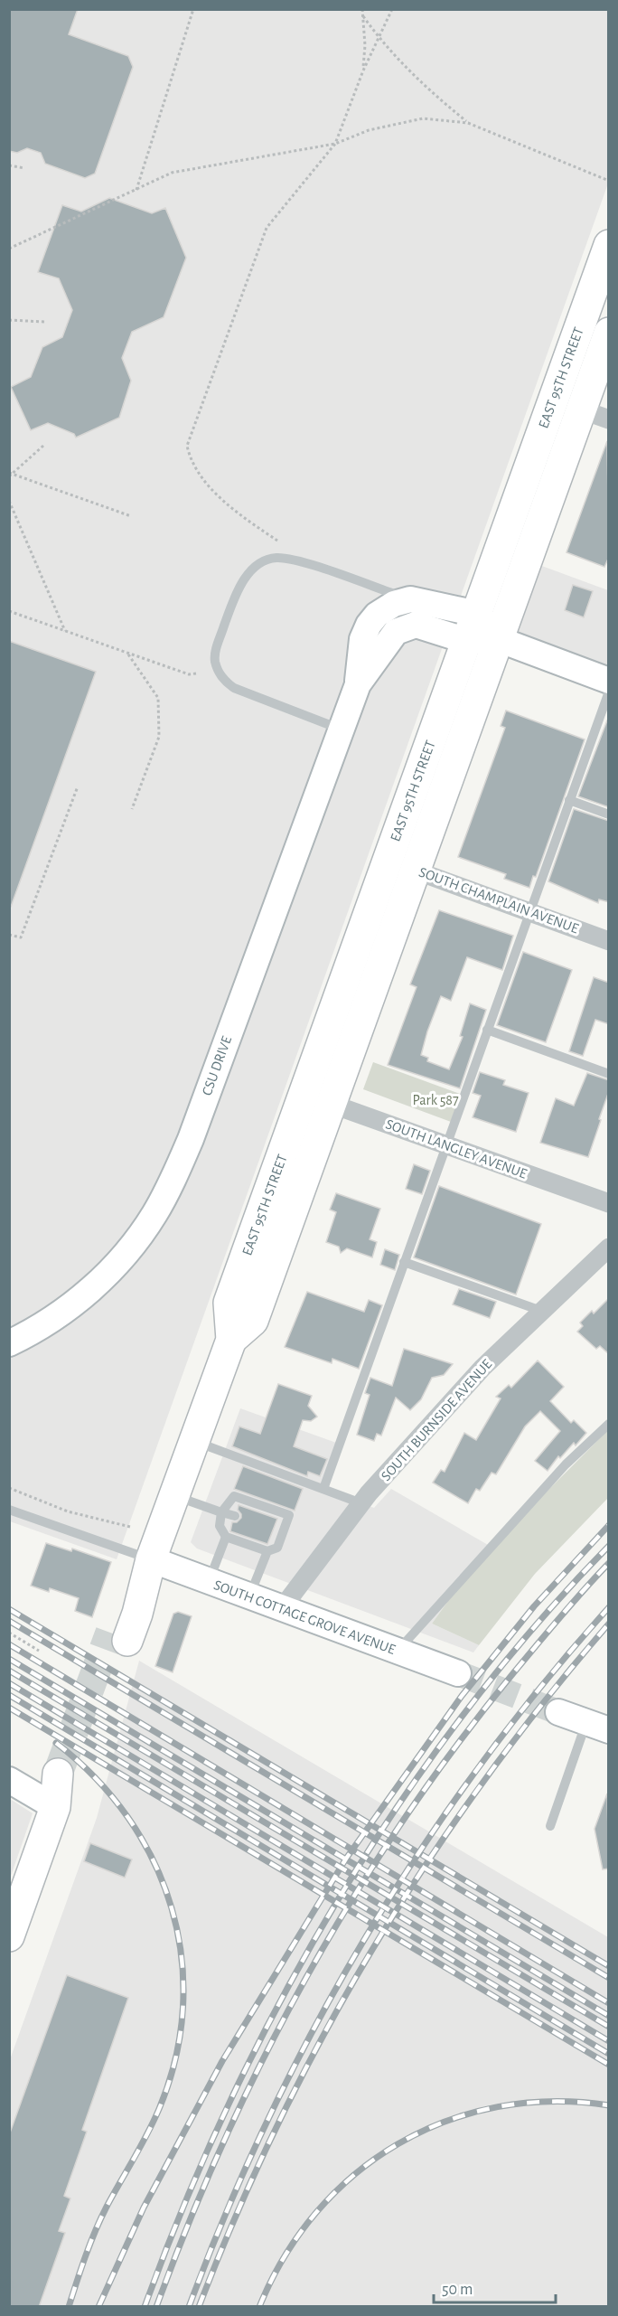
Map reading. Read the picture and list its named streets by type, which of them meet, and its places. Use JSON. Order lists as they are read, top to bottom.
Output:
{
  "streets": {
    "main road": ["EAST 95TH STREET"],
    "street": [
      "SOUTH CHAMPLAIN AVENUE",
      "CSU DRIVE",
      "SOUTH LANGLEY AVENUE",
      "SOUTH BURNSIDE AVENUE",
      "SOUTH COTTAGE GROVE AVENUE"
    ]
  },
  "crossings": [
    ["EAST 95TH STREET", "SOUTH CHAMPLAIN AVENUE"],
    ["EAST 95TH STREET", "SOUTH LANGLEY AVENUE"],
    ["EAST 95TH STREET", "SOUTH COTTAGE GROVE AVENUE"],
    ["SOUTH BURNSIDE AVENUE", "SOUTH COTTAGE GROVE AVENUE"]
  ],
  "parks": ["Park 587"],
  "scale_bar": "50 m"
}
